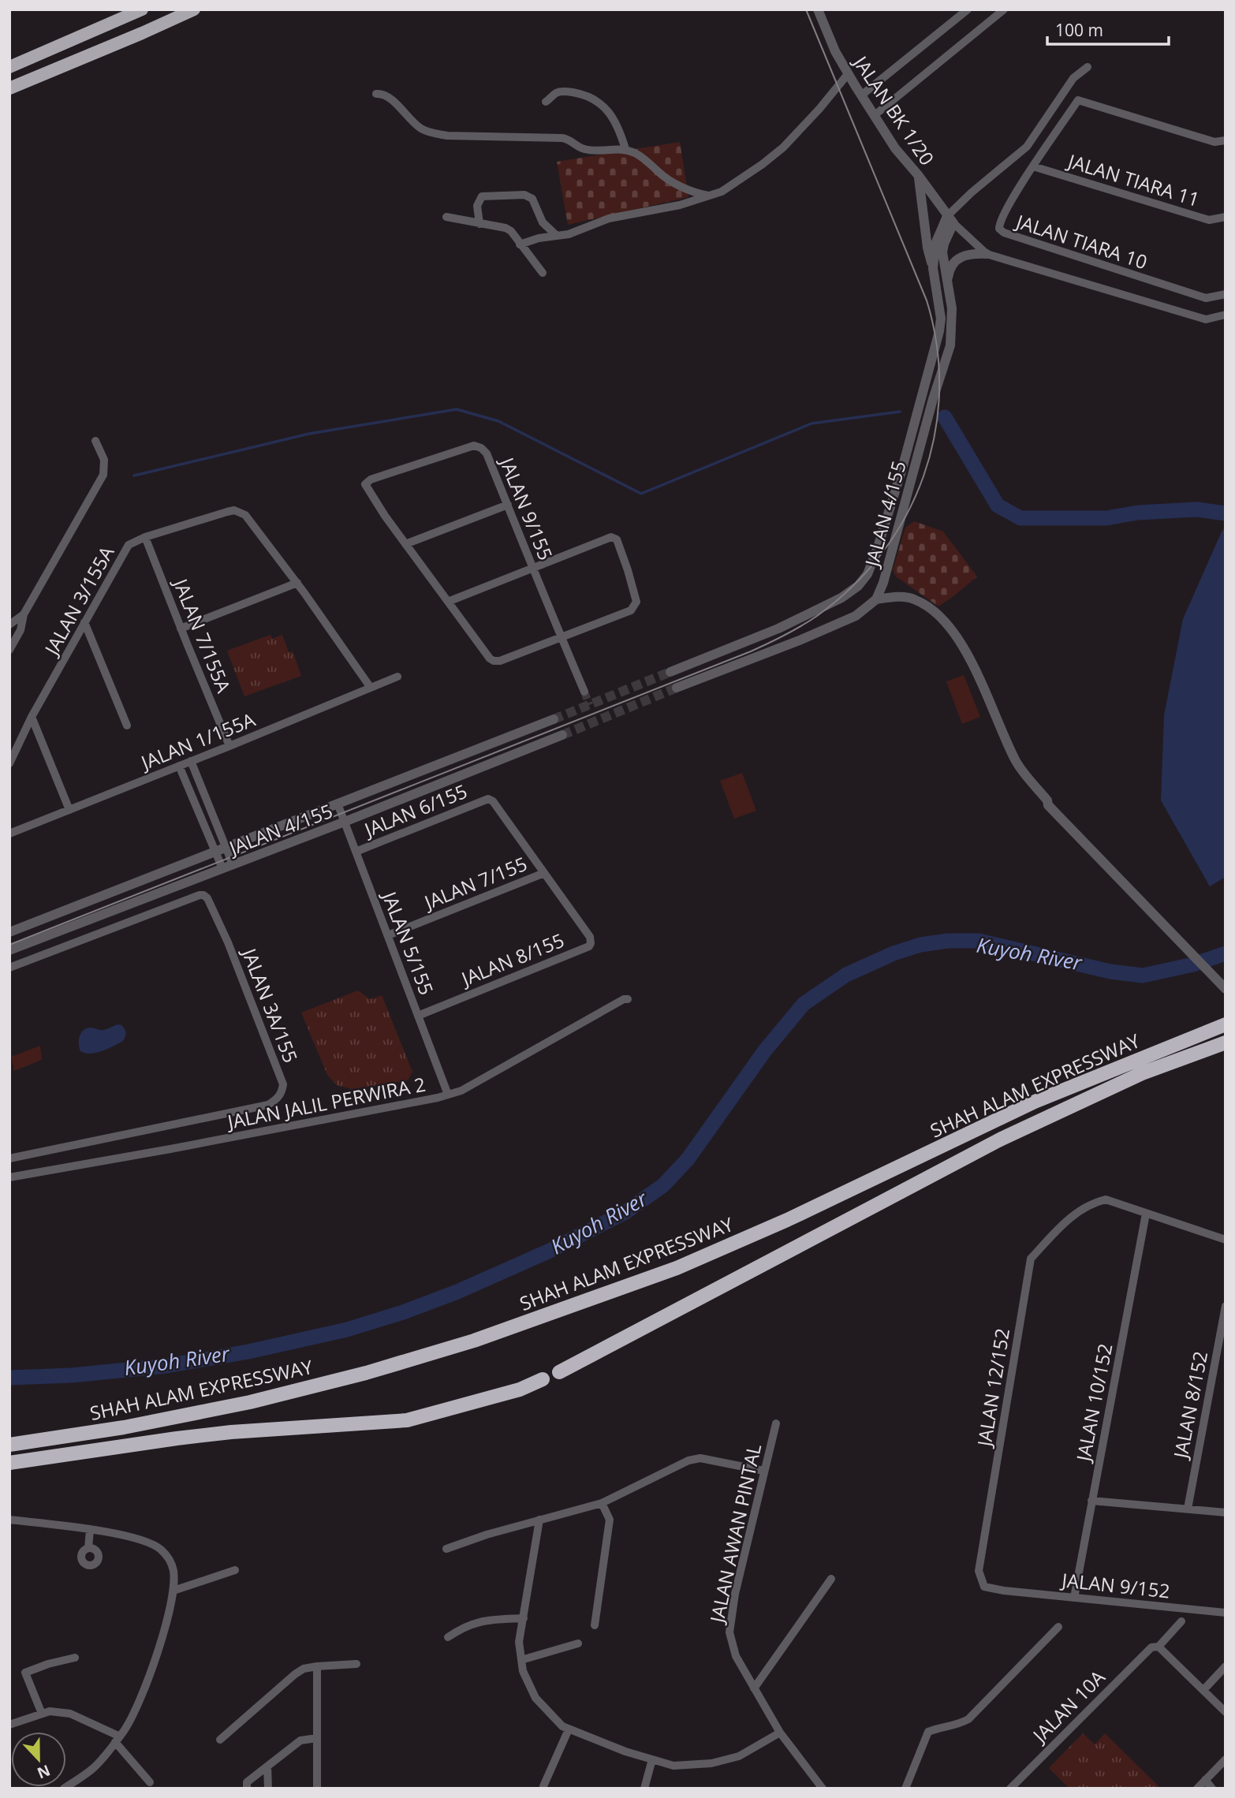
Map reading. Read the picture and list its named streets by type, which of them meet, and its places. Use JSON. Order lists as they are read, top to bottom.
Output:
{
  "streets": {
    "highway": ["SHAH ALAM EXPRESSWAY"],
    "street": [
      "JALAN BK 1/20",
      "JALAN TIARA 11",
      "JALAN TIARA 10",
      "JALAN 9/155",
      "JALAN 4/155",
      "JALAN 3/155A",
      "JALAN 7/155A",
      "JALAN 1/155A",
      "JALAN 6/155",
      "JALAN 7/155",
      "JALAN 5/155",
      "JALAN 8/155",
      "JALAN 3A/155",
      "JALAN JALIL PERWIRA 2",
      "JALAN 12/152",
      "JALAN 10/152",
      "JALAN 8/152",
      "JALAN AWAN PINTAL",
      "JALAN 9/152",
      "JALAN 10A"
    ]
  },
  "crossings": [
    ["JALAN BK 1/20", "JALAN 4/155"],
    ["JALAN TIARA 11", "JALAN TIARA 10"],
    ["JALAN 4/155", "JALAN 5/155"],
    ["JALAN 3/155A", "JALAN 7/155A"],
    ["JALAN 7/155A", "JALAN 1/155A"],
    ["JALAN 6/155", "JALAN 7/155"],
    ["JALAN 6/155", "JALAN 5/155"],
    ["JALAN 6/155", "JALAN 8/155"],
    ["JALAN 7/155", "JALAN 5/155"],
    ["JALAN 7/155", "JALAN 8/155"],
    ["JALAN 5/155", "JALAN 8/155"],
    ["JALAN 5/155", "JALAN JALIL PERWIRA 2"],
    ["JALAN 12/152", "JALAN 10/152"],
    ["JALAN 12/152", "JALAN 9/152"],
    ["JALAN 10/152", "JALAN 9/152"]
  ],
  "water": ["Kuyoh River"],
  "scale_bar": "100 m",
  "north": "bottom"
}
